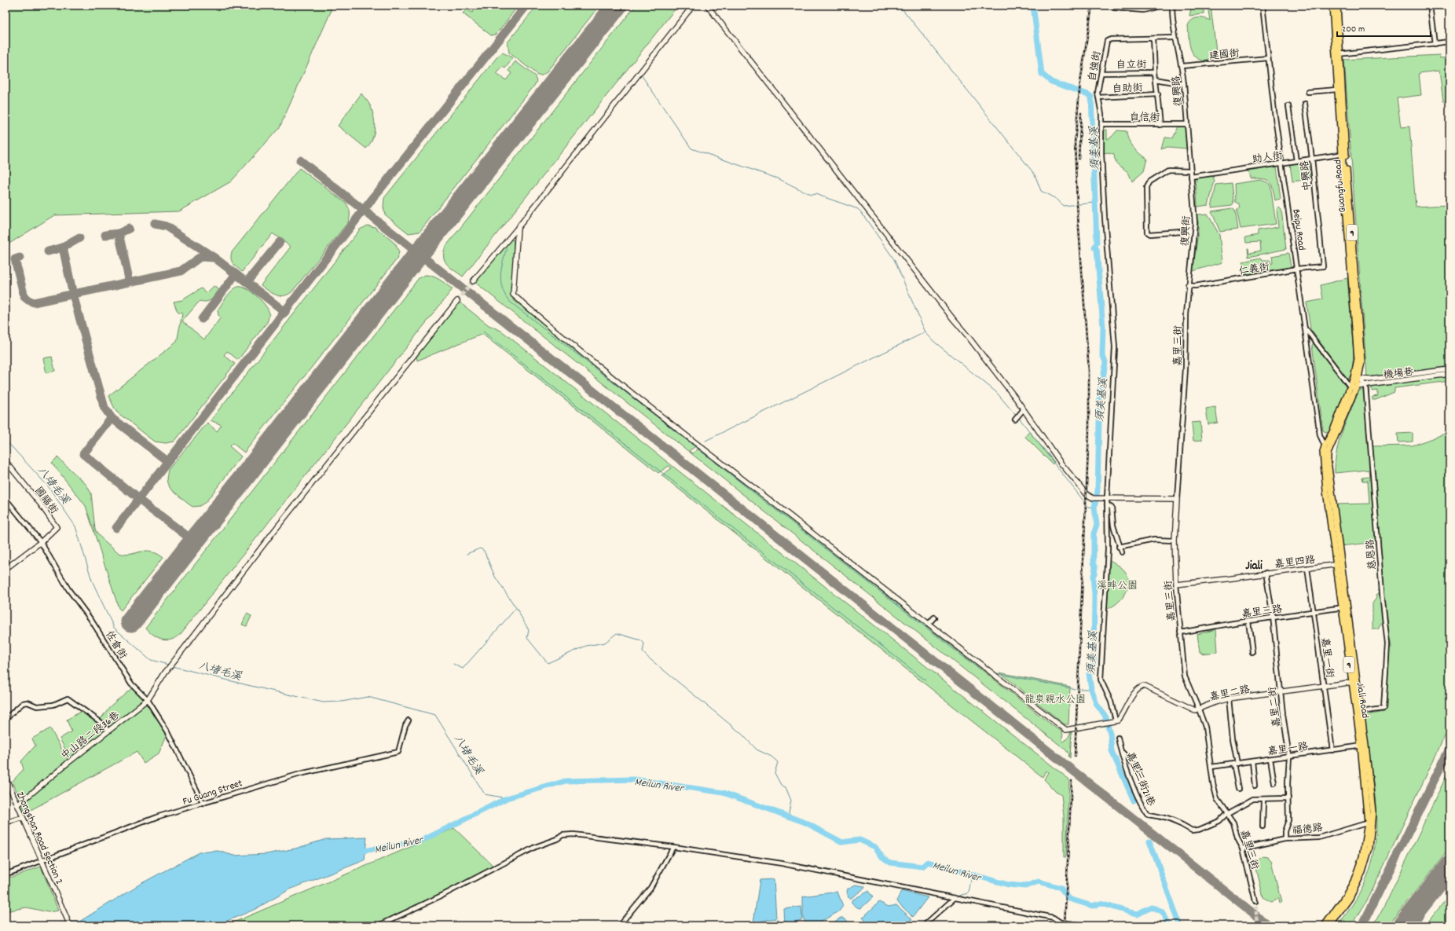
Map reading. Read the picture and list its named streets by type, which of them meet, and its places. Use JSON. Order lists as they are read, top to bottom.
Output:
{
  "streets": {
    "main road": ["Guangfu Road", "9", "Jiali Road"],
    "street": [
      "建國街",
      "自立街",
      "自強街",
      "自助街",
      "復興路",
      "自信街",
      "助人街",
      "中興路",
      "Beipu Road",
      "復興街",
      "仁義街",
      "嘉里三街",
      "機場巷",
      "國福街",
      "慈恩路",
      "嘉里四路",
      "嘉里三路",
      "佐倉街",
      "嘉里一街",
      "嘉里二路",
      "嘉里二街",
      "中山路二段36巷",
      "嘉里一路",
      "嘉里三街21巷",
      "Fu Guang Street",
      "福德路",
      "Zhongshan Road Section 2"
    ]
  },
  "crossings": [
    ["建國街", "復興路"],
    ["建國街", "Beipu Road"],
    ["自立街", "自強街"],
    ["自立街", "自助街"],
    ["自立街", "自信街"],
    ["自強街", "自助街"],
    ["自強街", "復興路"],
    ["自強街", "自信街"],
    ["自強街", "嘉里二路"],
    ["復興路", "自信街"],
    ["復興路", "助人街"],
    ["復興路", "復興街"],
    ["助人街", "中興路"],
    ["助人街", "Guangfu Road"],
    ["助人街", "Beipu Road"],
    ["助人街", "復興街"],
    ["中興路", "仁義街"],
    ["Guangfu Road", "Beipu Road"],
    ["Guangfu Road", "機場巷"],
    ["Guangfu Road", "Jiali Road"],
    ["Beipu Road", "仁義街"],
    ["Beipu Road", "Jiali Road"],
    ["復興街", "仁義街"],
    ["復興街", "嘉里三街"],
    ["仁義街", "嘉里三街"],
    ["嘉里三街", "嘉里四路"],
    ["嘉里三街", "嘉里三路"],
    ["嘉里三街", "嘉里二路"],
    ["嘉里三街", "嘉里一路"],
    ["嘉里三街", "嘉里三街21巷"],
    ["嘉里三街", "福德路"],
    ["機場巷", "慈恩路"],
    ["國福街", "佐倉街"],
    ["慈恩路", "Jiali Road"],
    ["嘉里四路", "嘉里一街"],
    ["嘉里四路", "Jiali Road"],
    ["嘉里四路", "嘉里二街"],
    ["嘉里三路", "嘉里一街"],
    ["嘉里三路", "Jiali Road"],
    ["嘉里三路", "嘉里二街"],
    ["佐倉街", "中山路二段36巷"],
    ["佐倉街", "Fu Guang Street"],
    ["嘉里一街", "嘉里二路"],
    ["嘉里一街", "嘉里一路"],
    ["嘉里二路", "Jiali Road"],
    ["嘉里二路", "嘉里二街"],
    ["Jiali Road", "嘉里一路"],
    ["Jiali Road", "福德路"],
    ["嘉里二街", "嘉里一路"],
    ["嘉里二街", "福德路"],
    ["中山路二段36巷", "Zhongshan Road Section 2"],
    ["Fu Guang Street", "Zhongshan Road Section 2"]
  ],
  "districts": ["Jiali"],
  "water": ["須美基溪", "八堵毛溪", "Meilun River"],
  "parks": ["溪畔公園", "龍泉親水公園"],
  "scale_bar": "200 m"
}
